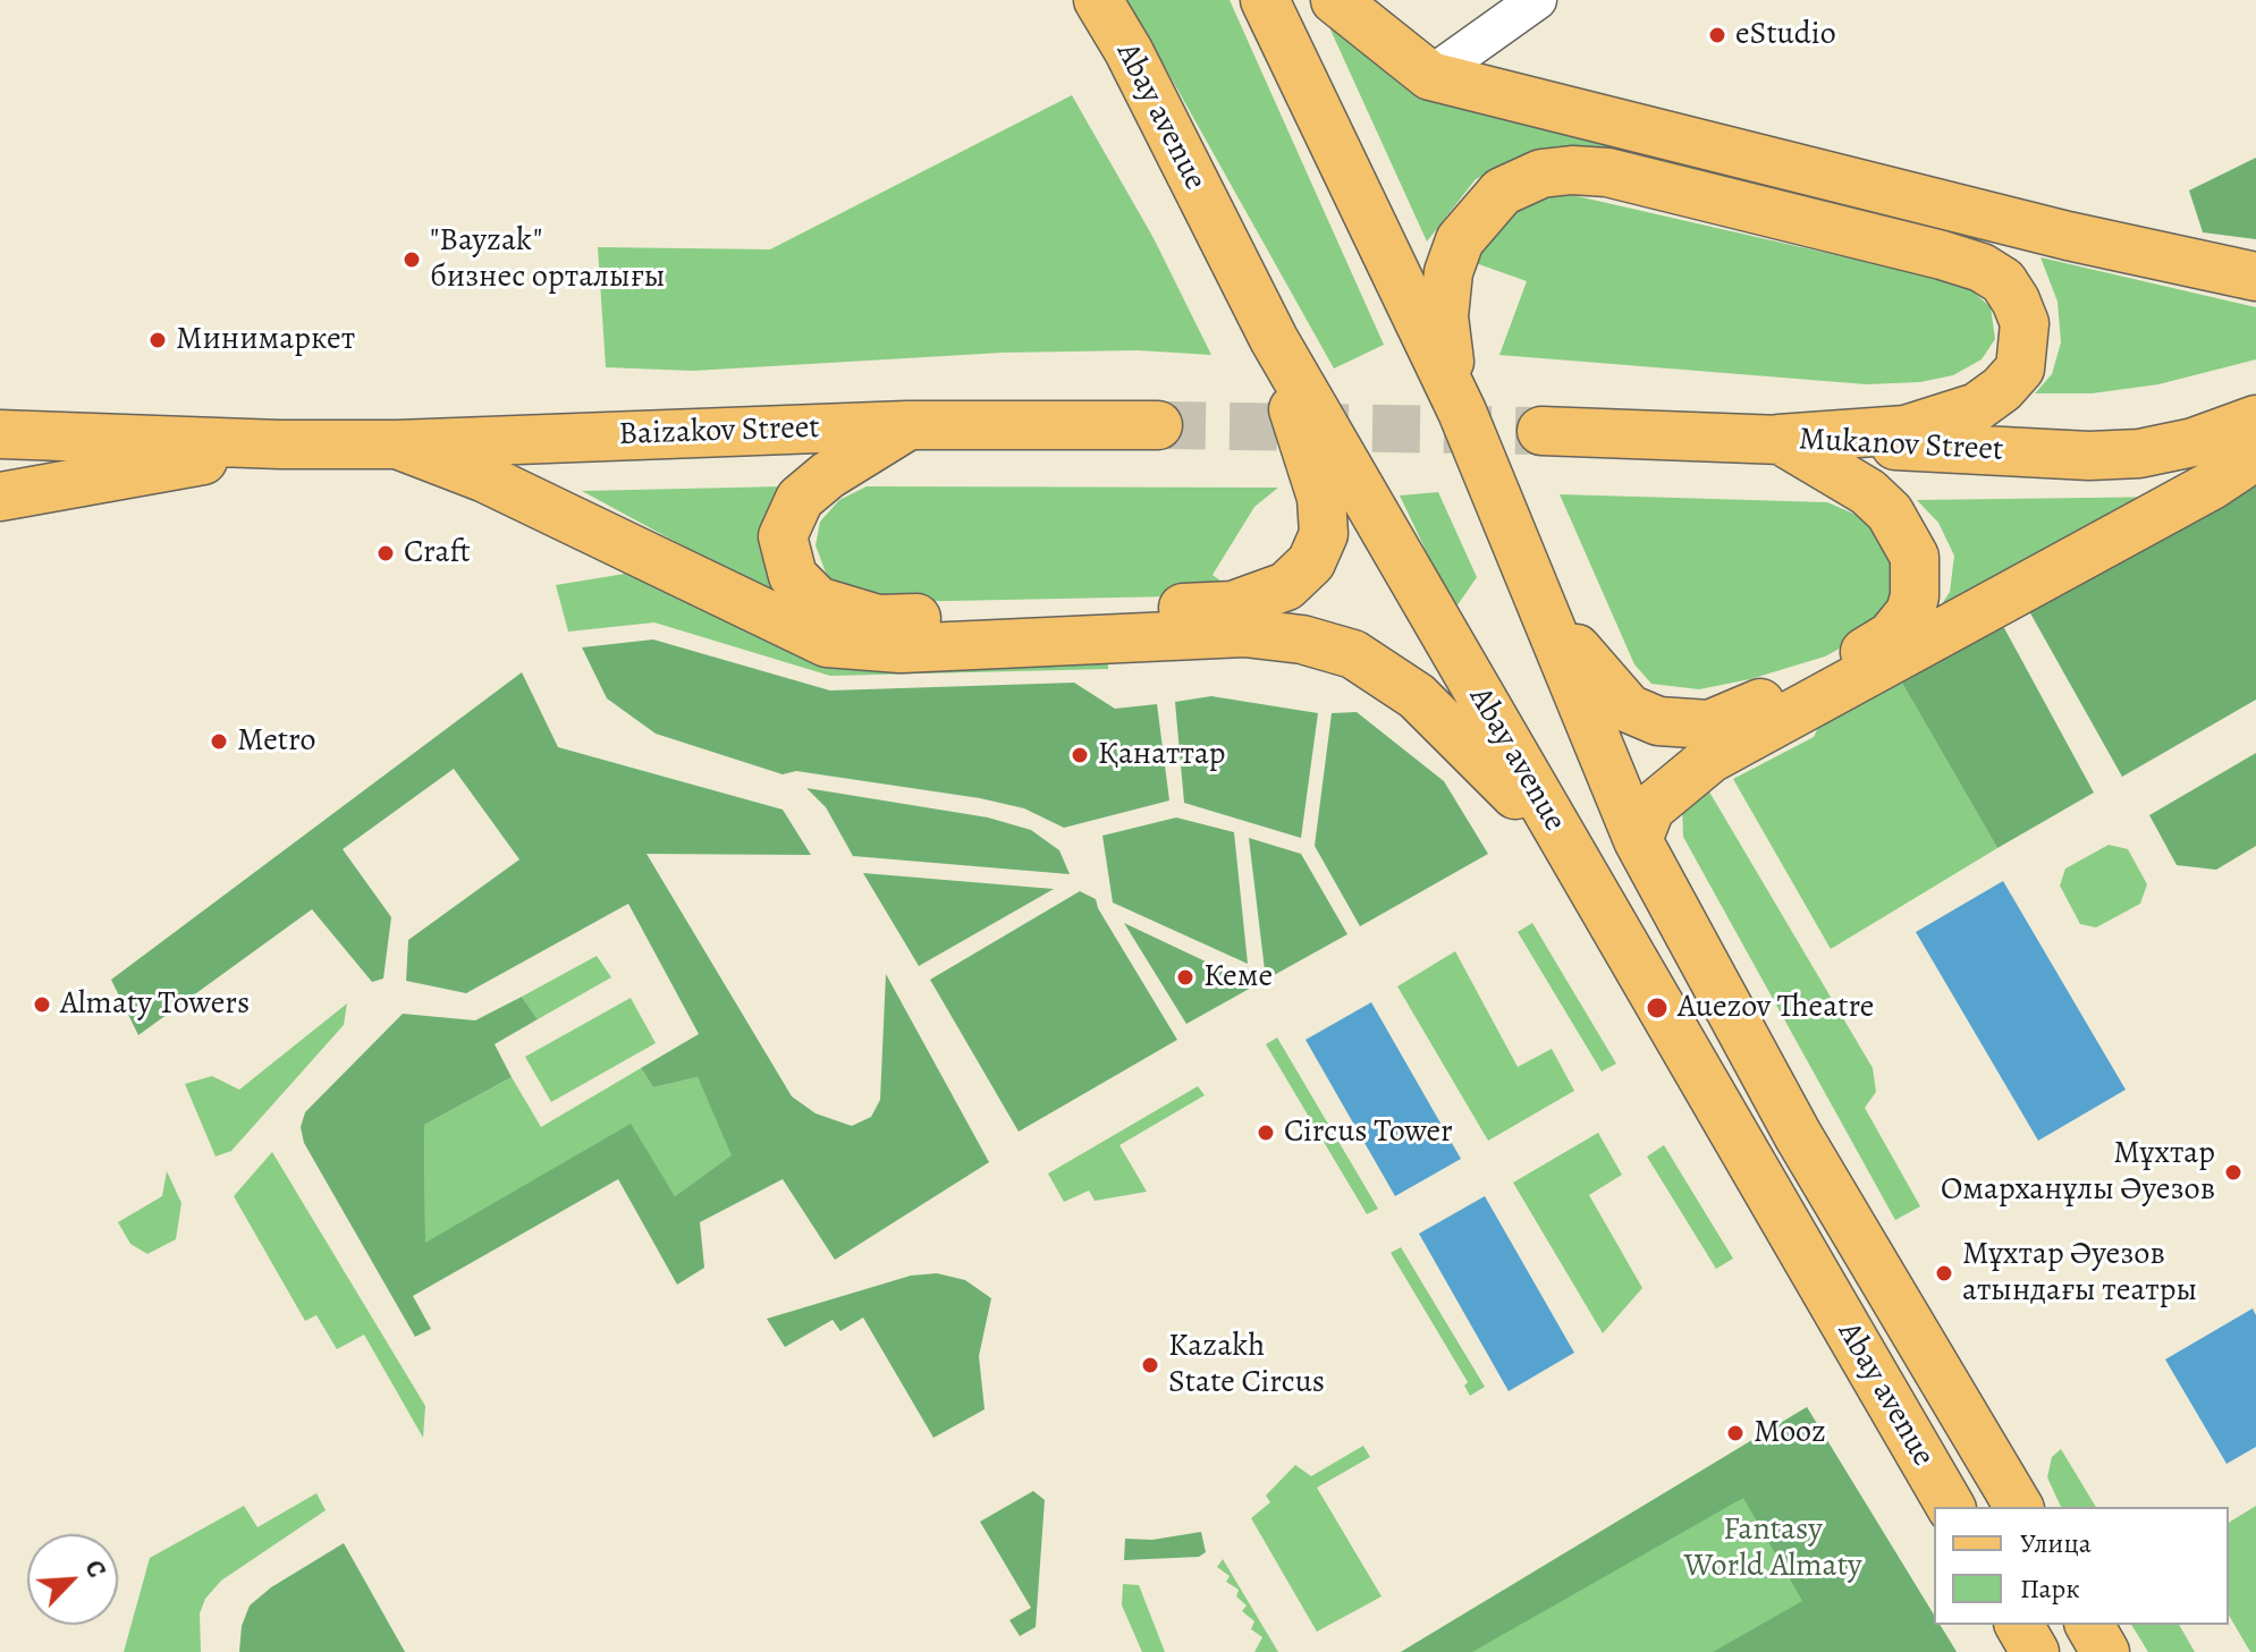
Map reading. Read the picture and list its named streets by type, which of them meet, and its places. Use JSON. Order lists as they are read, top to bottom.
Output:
{
  "streets": {
    "main road": ["Abay avenue", "Baizakov Street", "Mukanov Street"]
  },
  "parks": ["Fantasy World Almaty"],
  "places": [
    "eStudio",
    "\"Bayzak\" бизнес орталығы",
    "Минимаркет",
    "Craft",
    "Metro",
    "Қанаттар",
    "Кеме",
    "Almaty Towers",
    "Auezov Theatre",
    "Circus Tower",
    "Мұхтар Омарханұлы Әуезов",
    "Мұхтар Әуезов атындағы театры",
    "Kazakh State Circus",
    "Mooz"
  ],
  "legend": ["Улица", "Парк"],
  "north": "top right"
}
